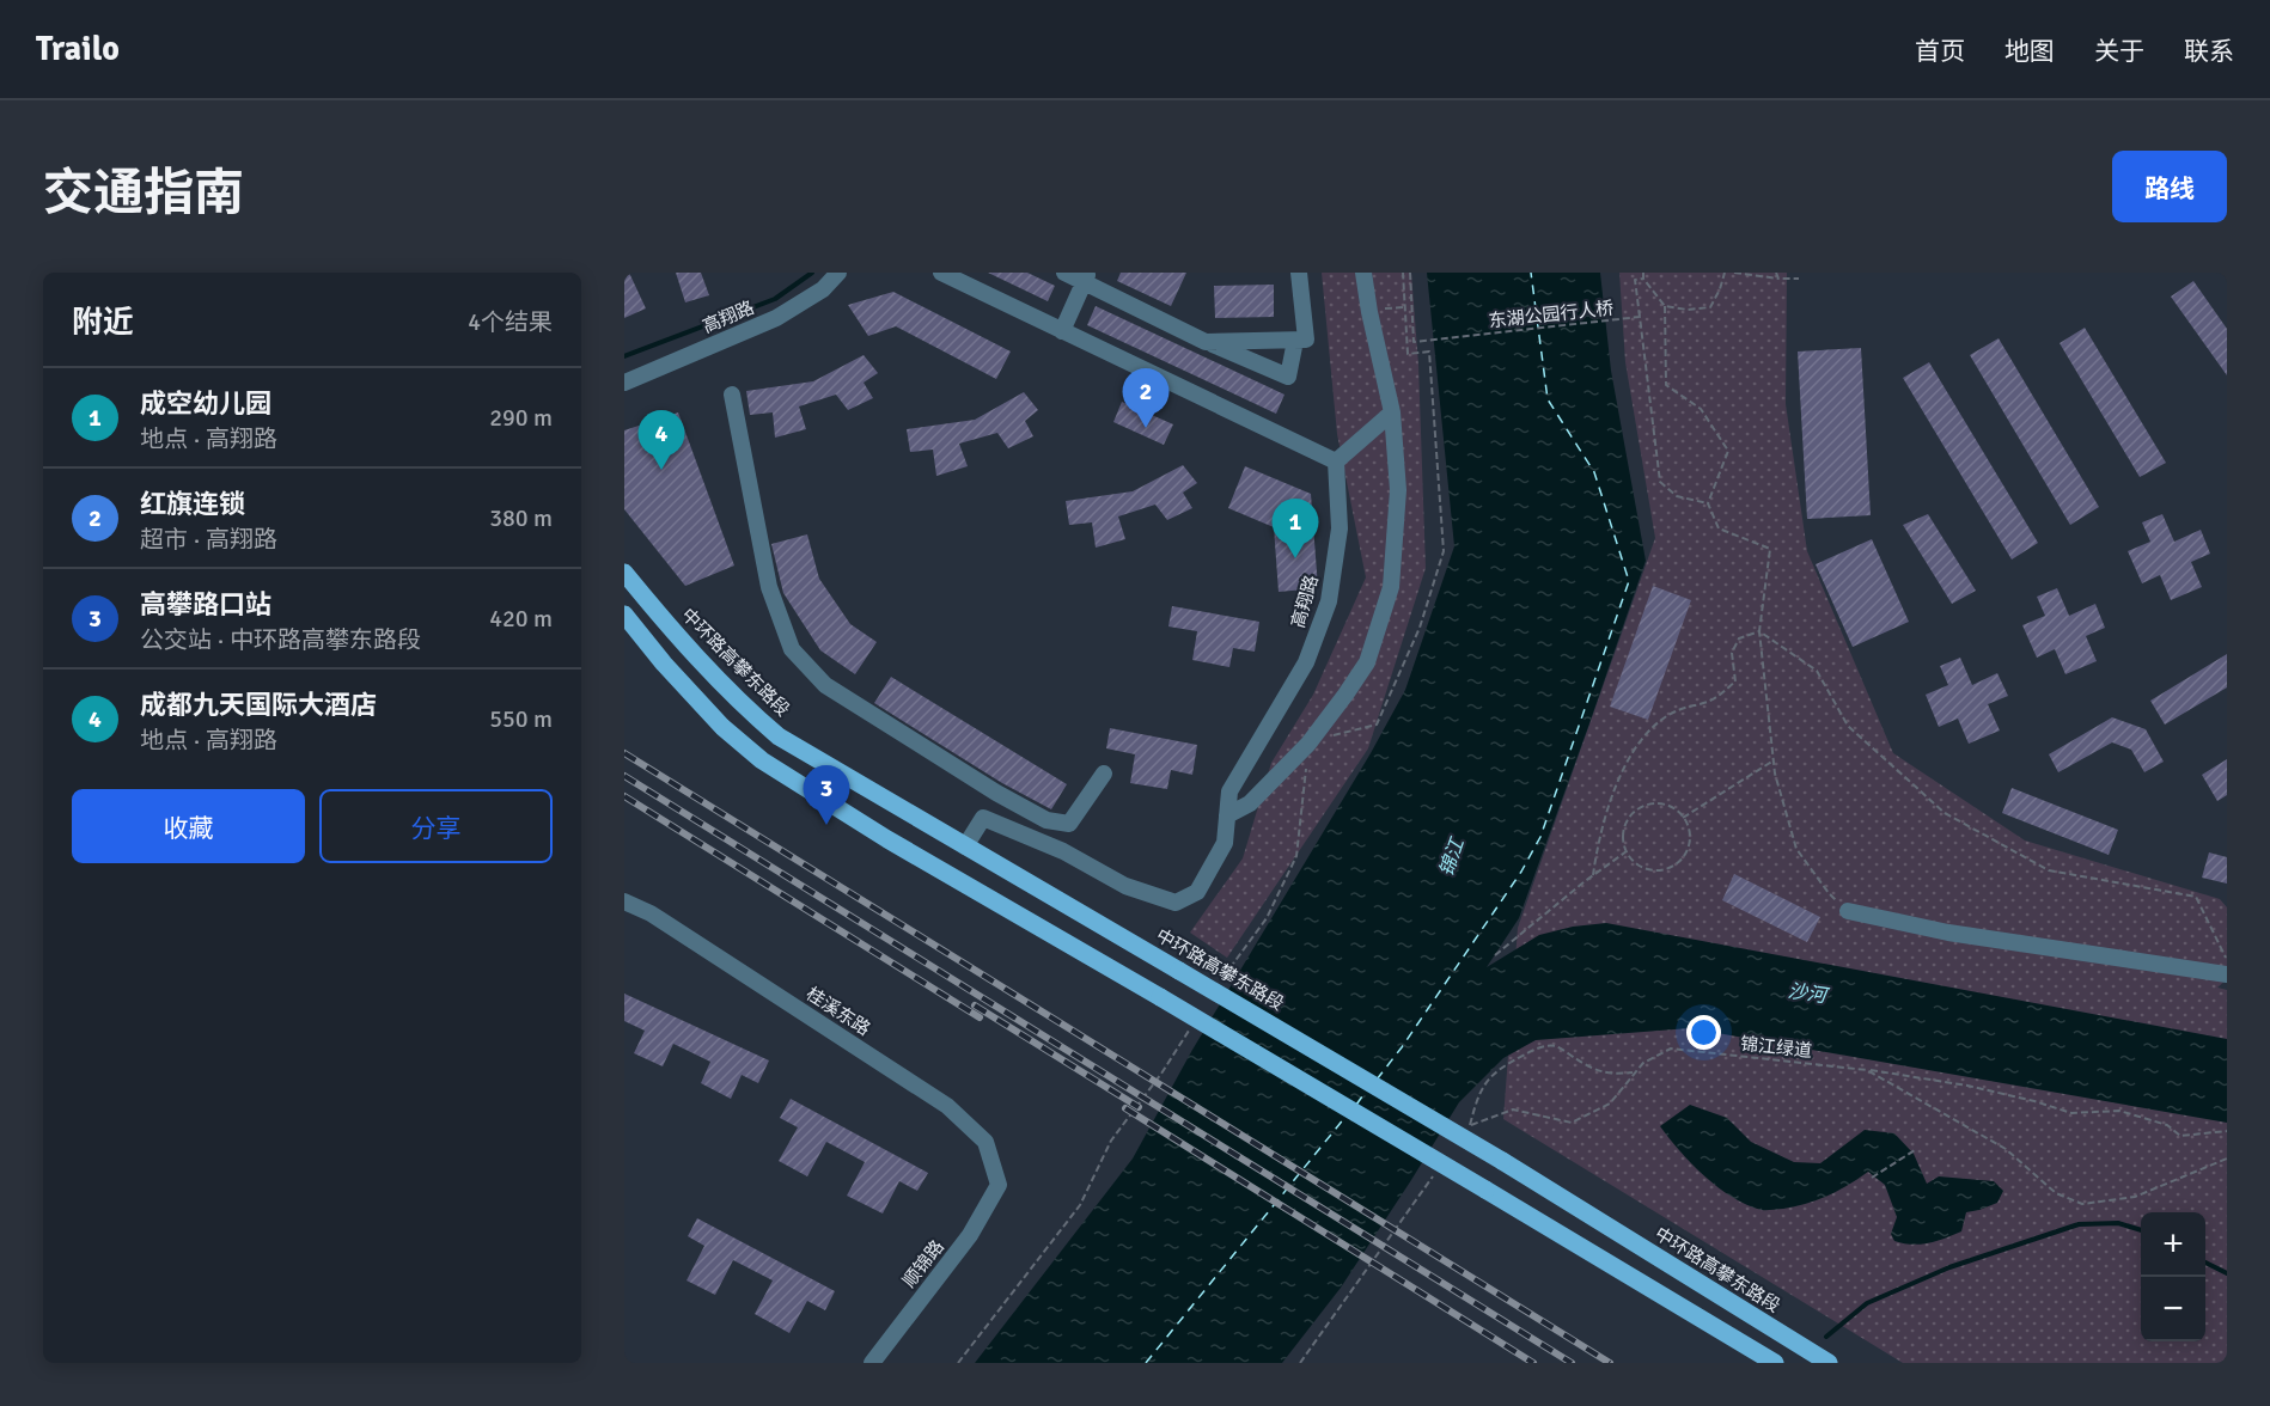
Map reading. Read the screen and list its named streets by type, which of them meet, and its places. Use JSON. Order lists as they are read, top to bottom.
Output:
{
  "streets": {
    "main road": ["中环路高攀东路段"],
    "street": ["高翔路", "桂溪东路", "顺锦路"],
    "path": ["东湖公园行人桥", "锦江绿道"]
  },
  "crossings": [
    ["高翔路", "中环路高攀东路段"],
    ["桂溪东路", "顺锦路"]
  ],
  "water": ["锦江", "沙河"],
  "page": {
    "header": "Trailo",
    "nav": [
      "首页",
      "地图",
      "关于",
      "联系"
    ],
    "title": "交通指南",
    "buttons": [
      "路线",
      ["收藏", "分享"]
    ],
    "heading": ["附近", "4个结果"],
    "list": [
      {
        "mark": "1",
        "name": "成空幼儿园",
        "note": "地点 · 高翔路",
        "value": "290 m"
      },
      {
        "mark": "2",
        "name": "红旗连锁",
        "note": "超市 · 高翔路",
        "value": "380 m"
      },
      {
        "mark": "3",
        "name": "高攀路口站",
        "note": "公交站 · 中环路高攀东路段",
        "value": "420 m"
      },
      {
        "mark": "4",
        "name": "成都九天国际大酒店",
        "note": "地点 · 高翔路",
        "value": "550 m"
      }
    ],
    "pins": [
      "2",
      "4",
      "1",
      "3"
    ],
    "map_buttons": ["+", "−"]
  }
}
